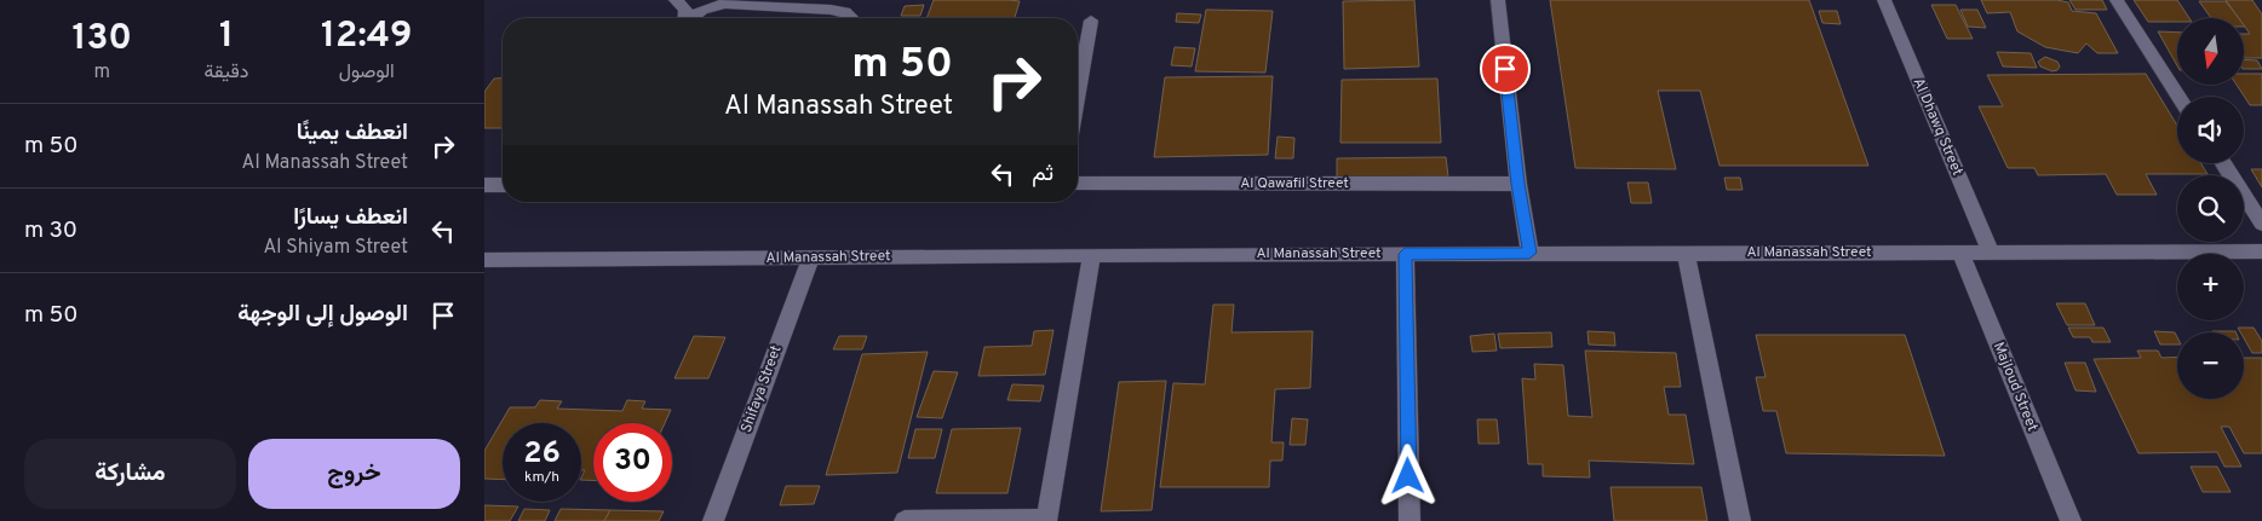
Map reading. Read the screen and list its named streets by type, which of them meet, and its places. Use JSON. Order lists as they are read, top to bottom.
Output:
{
  "streets": {
    "street": [
      "Al Dhawq Street",
      "Al Qawafil Street",
      "Al Manassah Street",
      "Majloud Street",
      "Shifaya Street"
    ]
  },
  "crossings": [
    ["Al Dhawq Street", "Al Manassah Street"],
    ["Al Manassah Street", "Majloud Street"],
    ["Al Manassah Street", "Shifaya Street"]
  ],
  "north": "bottom",
  "page": {
    "eta": [
      "12:49",
      "الوصول",
      "1",
      "دقيقة",
      "130",
      "m"
    ],
    "map_buttons": ["+", "−"],
    "turn": ["50 m", "Al Manassah Street"],
    "list": [
      {
        "name": "انعطف يمينًا",
        "note": "Al Manassah Street",
        "value": "50 m"
      },
      {
        "name": "انعطف يسارًا",
        "note": "Al Shiyam Street",
        "value": "30 m"
      },
      {
        "name": "الوصول إلى الوجهة",
        "value": "50 m"
      }
    ],
    "then": "ثم",
    "speed": "26 km/h",
    "limit": "30",
    "buttons": ["خروج", "مشاركة"]
  }
}
